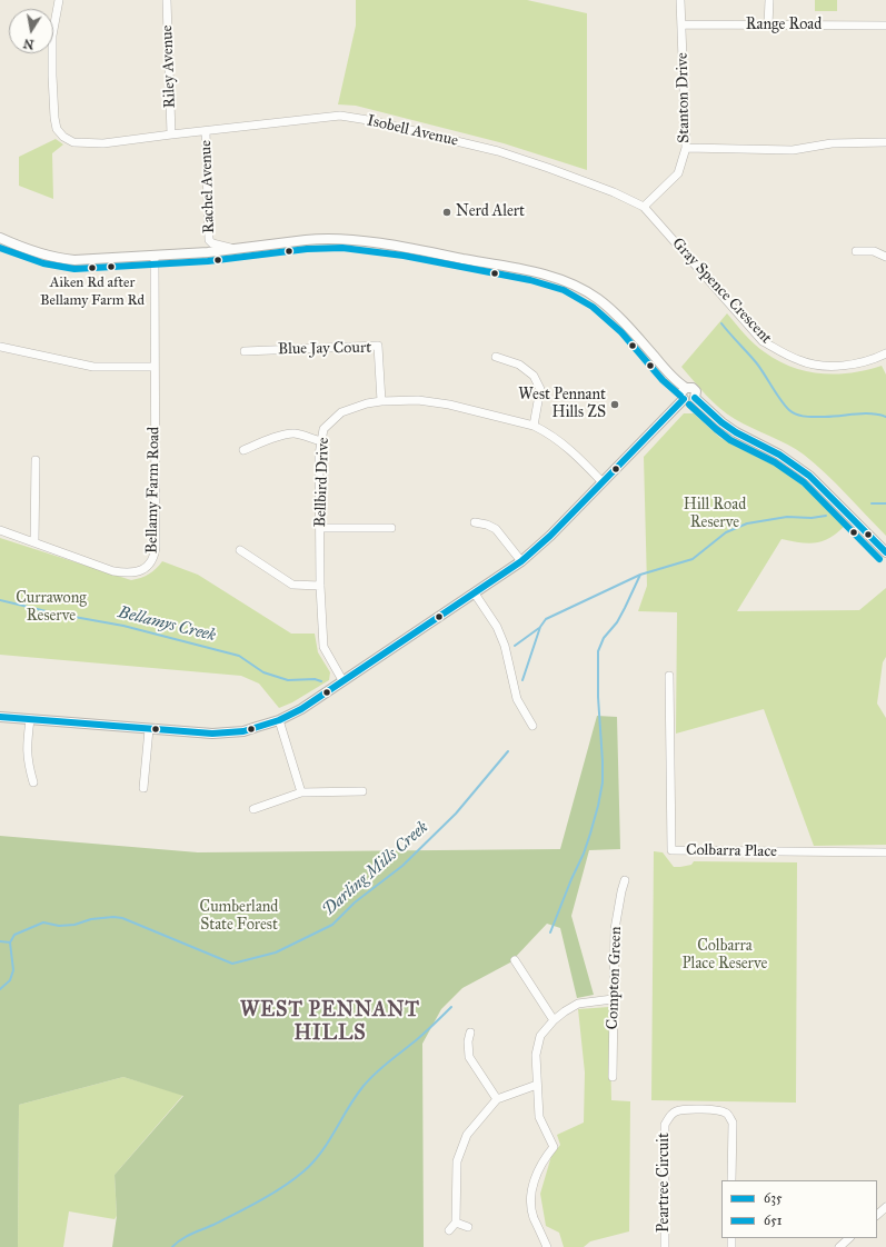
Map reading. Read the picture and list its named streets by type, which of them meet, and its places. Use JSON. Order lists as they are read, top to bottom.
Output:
{
  "streets": {
    "street": [
      "Range Road",
      "Riley Avenue",
      "Stanton Drive",
      "Isobell Avenue",
      "Rachel Avenue",
      "Gray Spence Crescent",
      "Blue Jay Court",
      "Bellbird Drive",
      "Bellamy Farm Road",
      "Colbarra Place",
      "Compton Green",
      "Peartree Circuit"
    ]
  },
  "crossings": [
    ["Range Road", "Stanton Drive"],
    ["Riley Avenue", "Isobell Avenue"],
    ["Stanton Drive", "Isobell Avenue"],
    ["Stanton Drive", "Gray Spence Crescent"],
    ["Isobell Avenue", "Rachel Avenue"],
    ["Isobell Avenue", "Gray Spence Crescent"],
    ["Blue Jay Court", "Bellbird Drive"]
  ],
  "districts": ["WEST PENNANT HILLS"],
  "water": ["Bellamys Creek", "Darling Mills Creek"],
  "parks": [
    "Hill Road Reserve",
    "Currawong Reserve",
    "Cumberland State Forest",
    "Colbarra Place Reserve"
  ],
  "places": ["Nerd Alert", "Aiken Rd after Bellamy Farm Rd", "West Pennant Hills ZS"],
  "lines": ["transit line 651", "transit line 635"],
  "legend": ["635", "651"],
  "north": "bottom"
}
